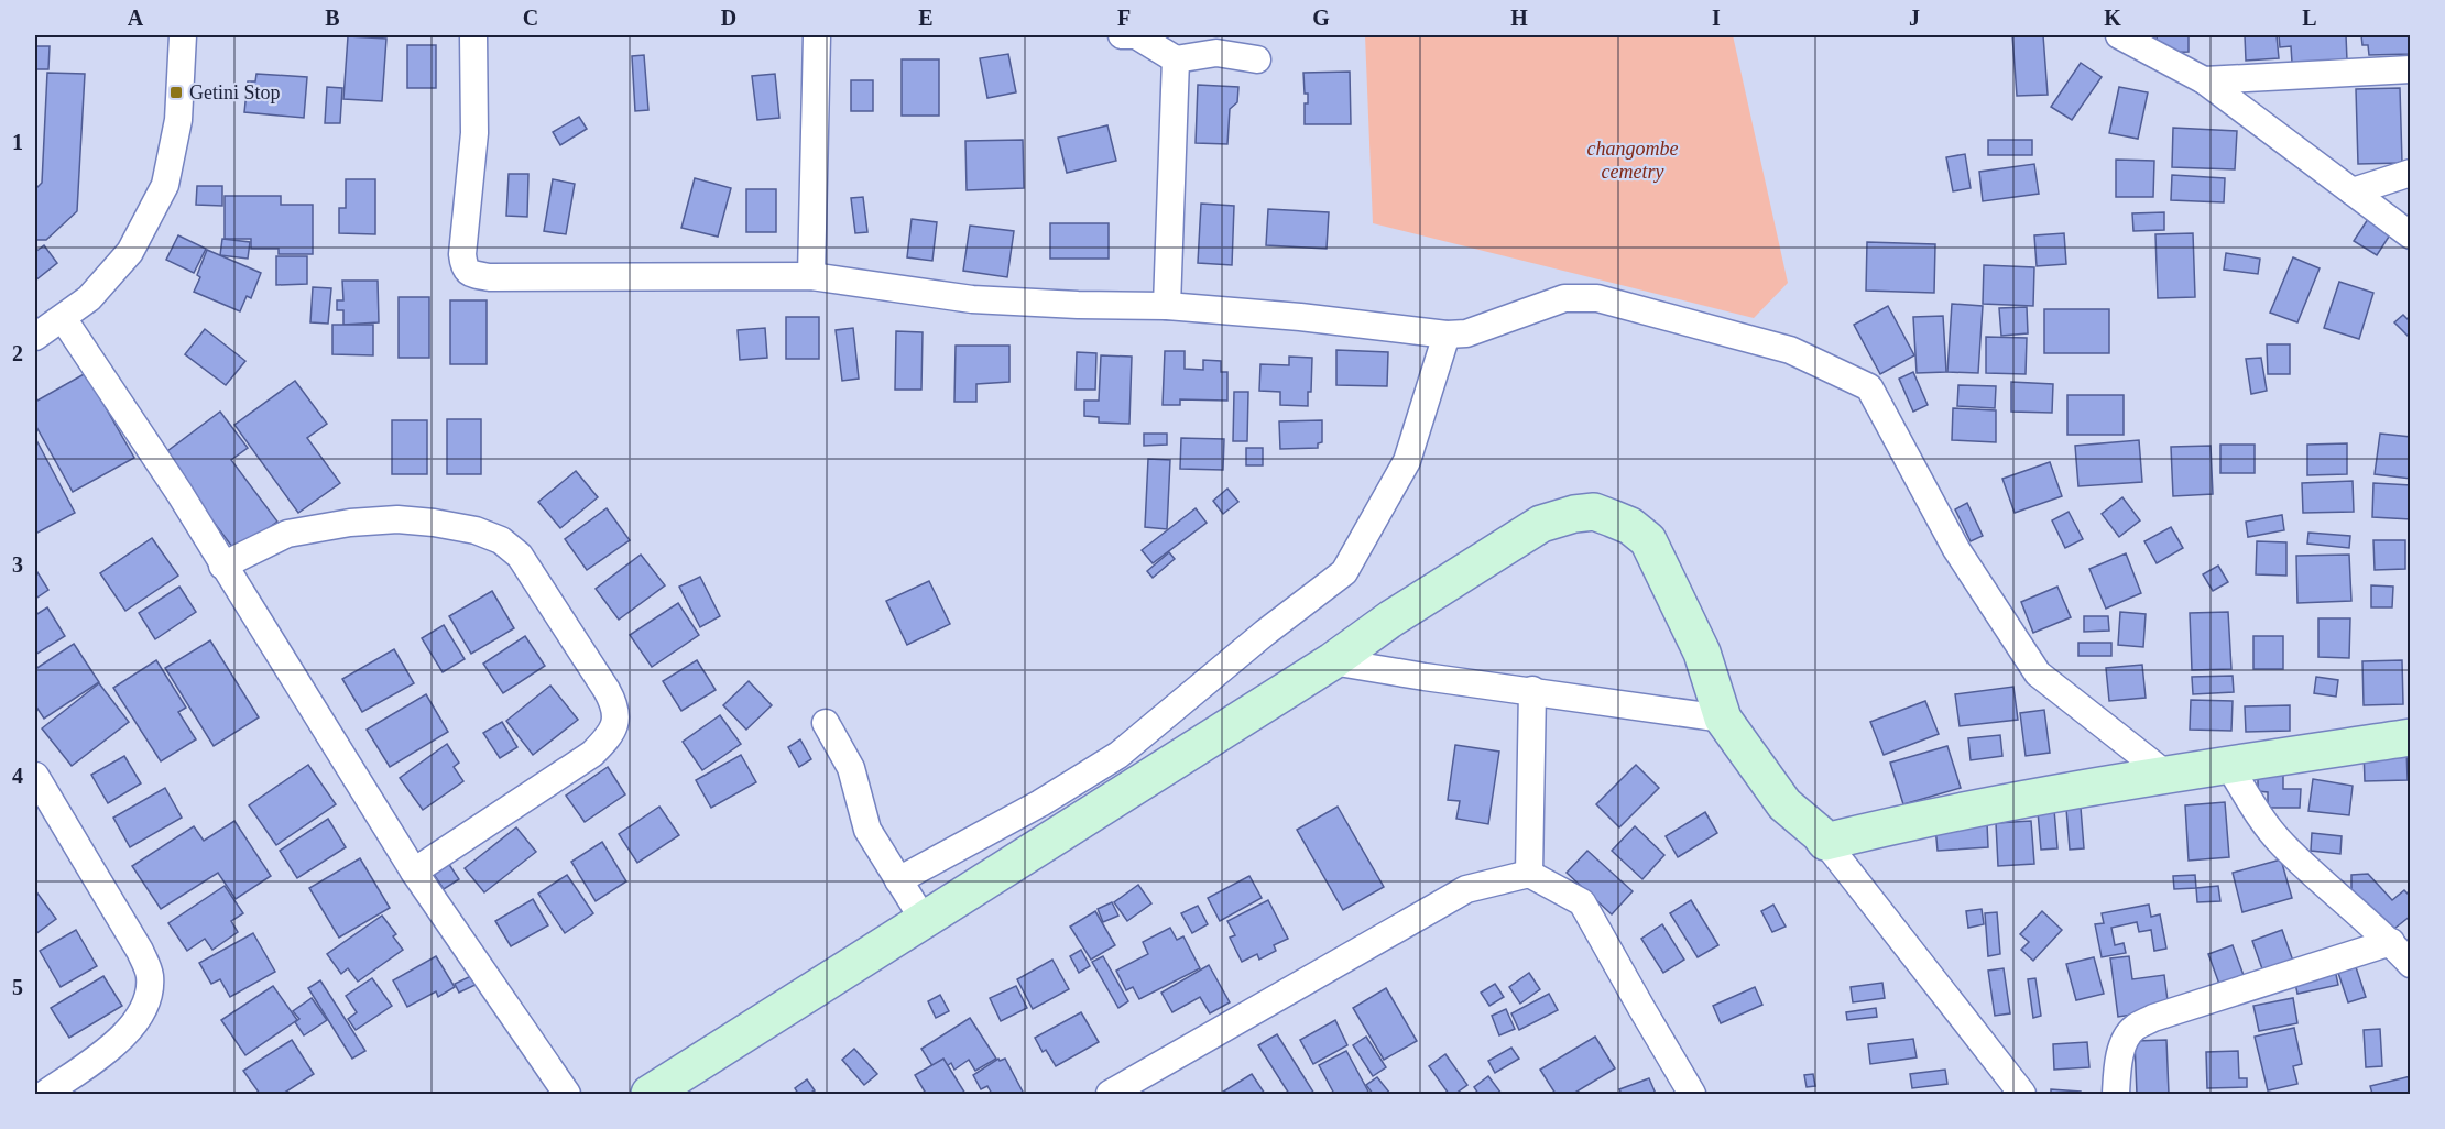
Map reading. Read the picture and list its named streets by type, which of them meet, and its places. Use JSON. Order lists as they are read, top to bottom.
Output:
{
  "parks": ["changombe cemetry"],
  "places": {
    "transit": ["Getini Stop"]
  },
  "grid": {
    "columns": [
      "A",
      "B",
      "C",
      "D",
      "E",
      "F",
      "G",
      "H",
      "I",
      "J",
      "K",
      "L"
    ],
    "rows": [
      "1",
      "2",
      "3",
      "4",
      "5"
    ]
  }
}
